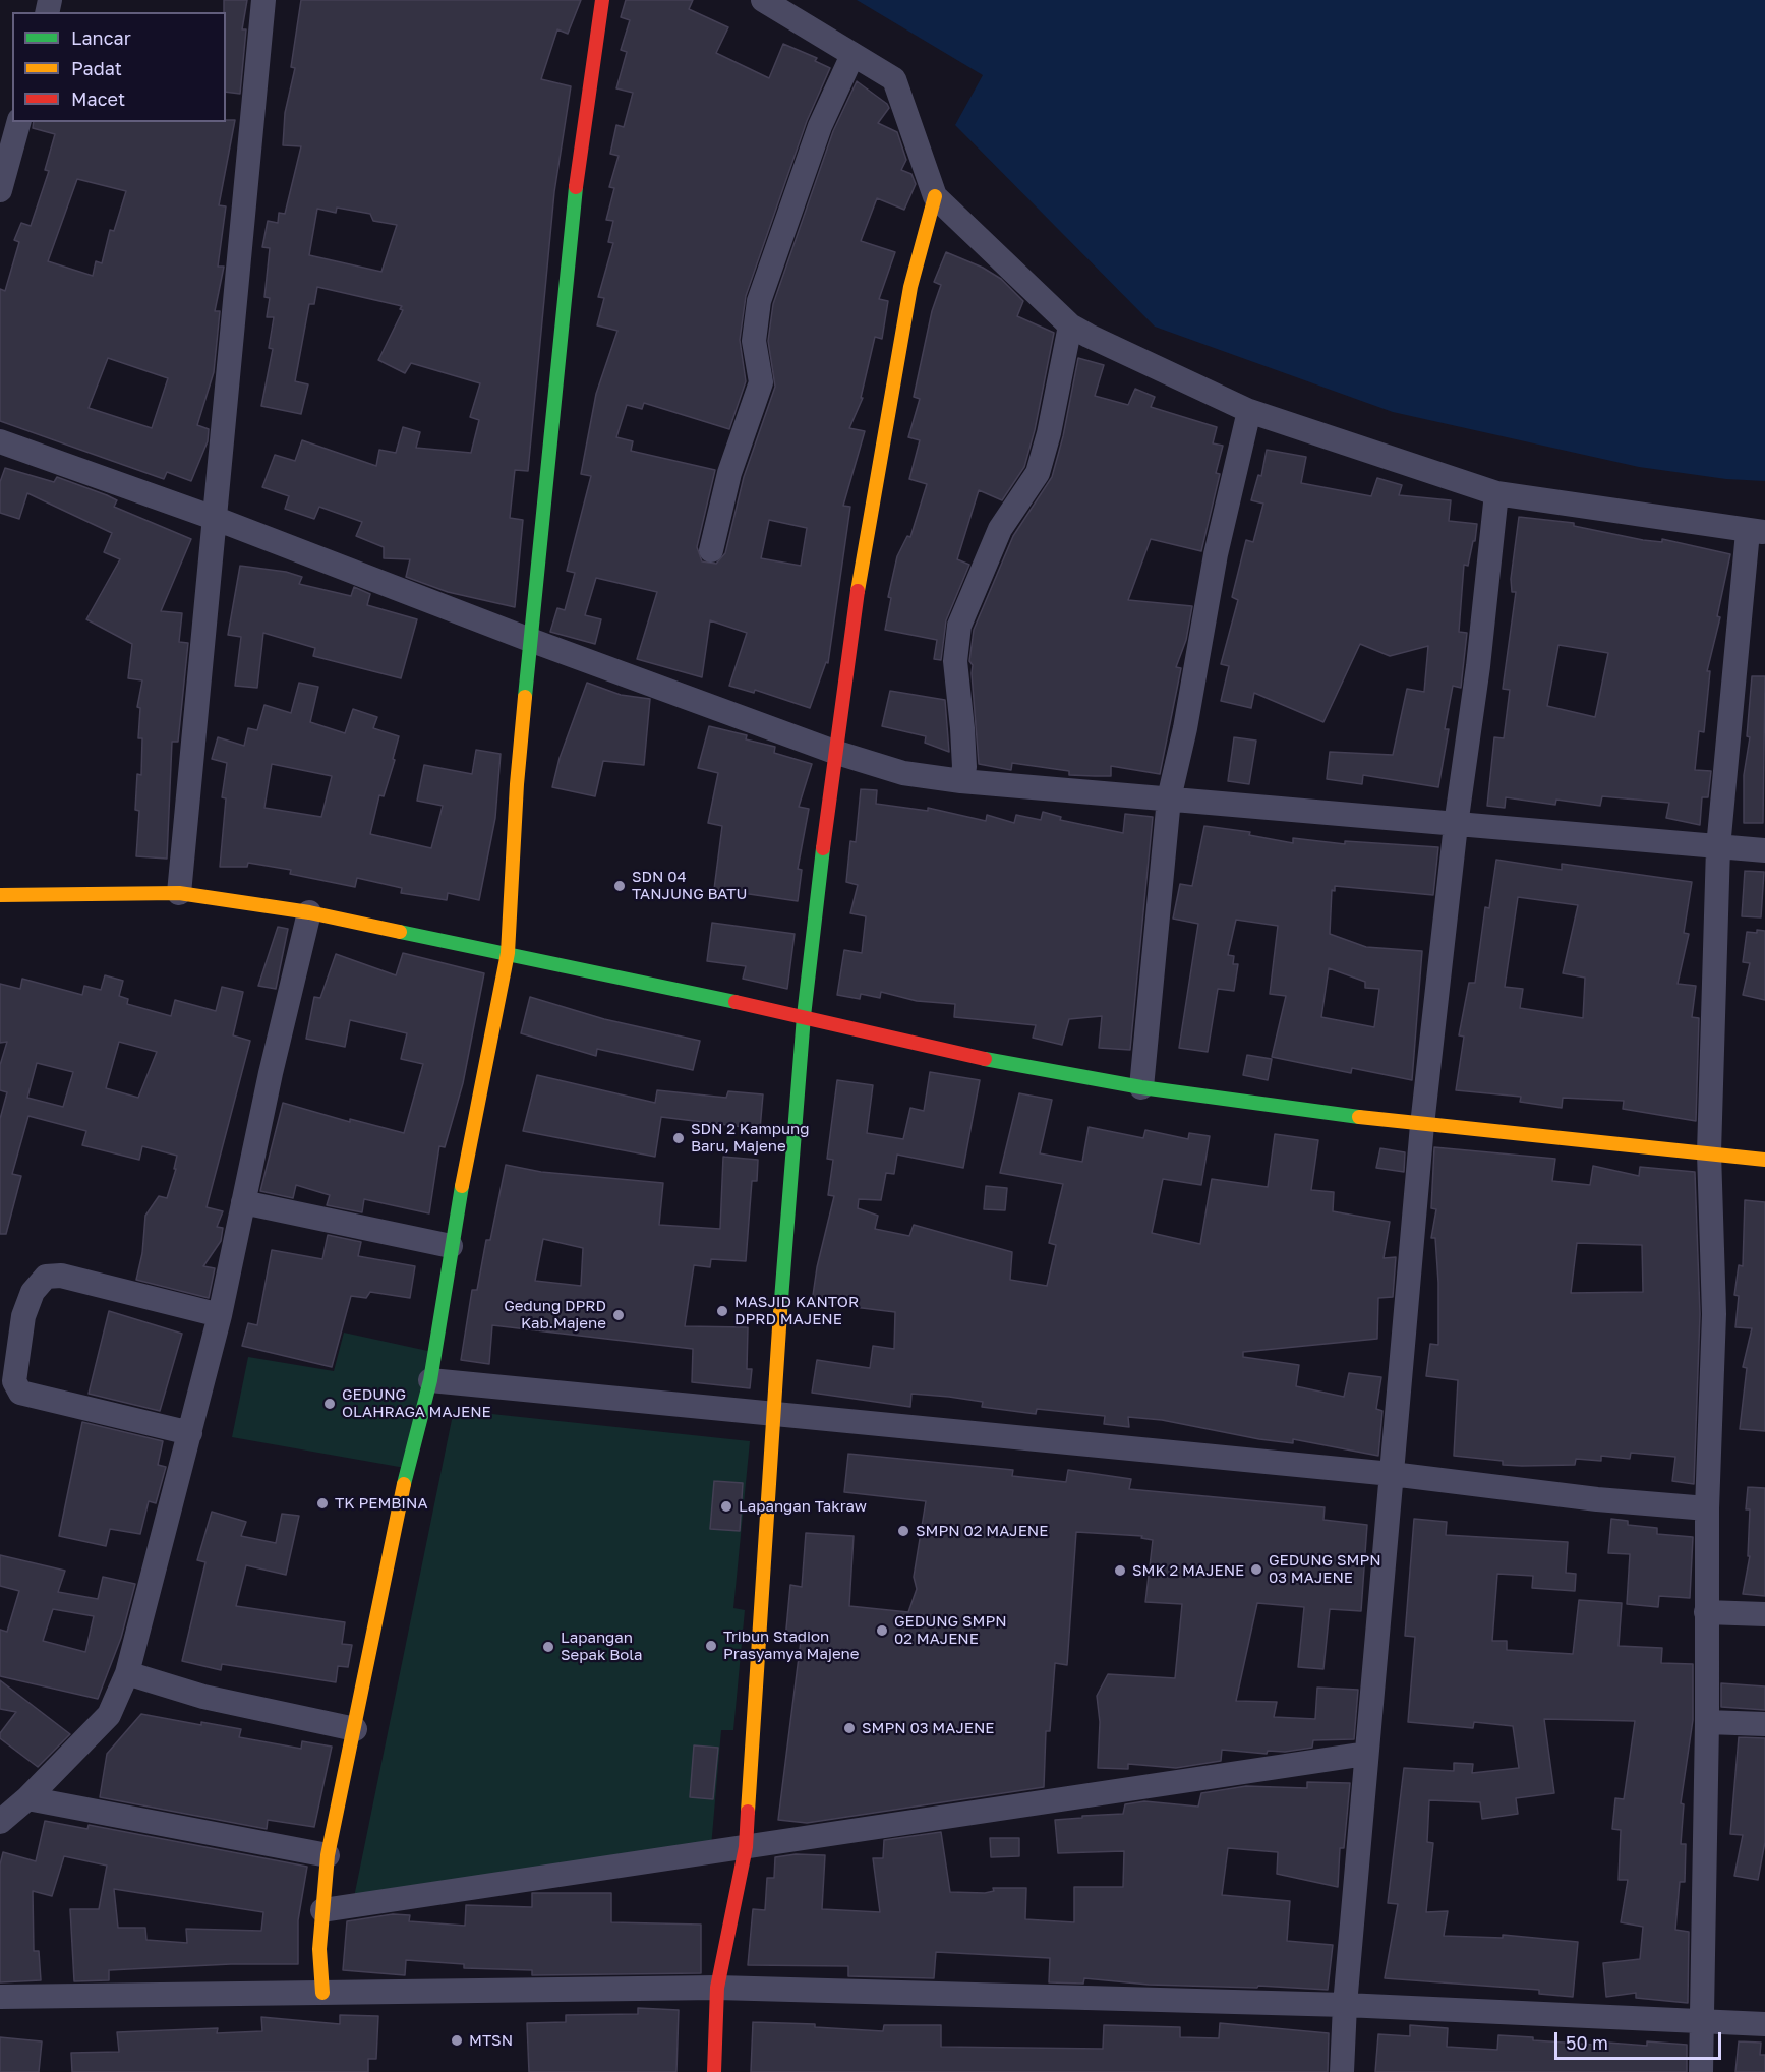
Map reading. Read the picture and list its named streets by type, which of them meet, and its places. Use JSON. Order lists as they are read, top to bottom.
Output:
{
  "places": [
    "SDN 04 TANJUNG BATU",
    "SDN 2 Kampung Baru, Majene",
    "MASJID KANTOR DPRD MAJENE",
    "Gedung DPRD Kab.Majene",
    "GEDUNG OLAHRAGA MAJENE",
    "TK PEMBINA",
    "Lapangan Takraw",
    "SMPN 02 MAJENE",
    "GEDUNG SMPN 03 MAJENE",
    "SMK 2 MAJENE",
    "GEDUNG SMPN 02 MAJENE",
    "Tribun Stadion Prasyamya Majene",
    "Lapangan Sepak Bola",
    "SMPN 03 MAJENE",
    "MTSN"
  ],
  "legend": ["Lancar", "Padat", "Macet"],
  "scale_bar": "50 m"
}
